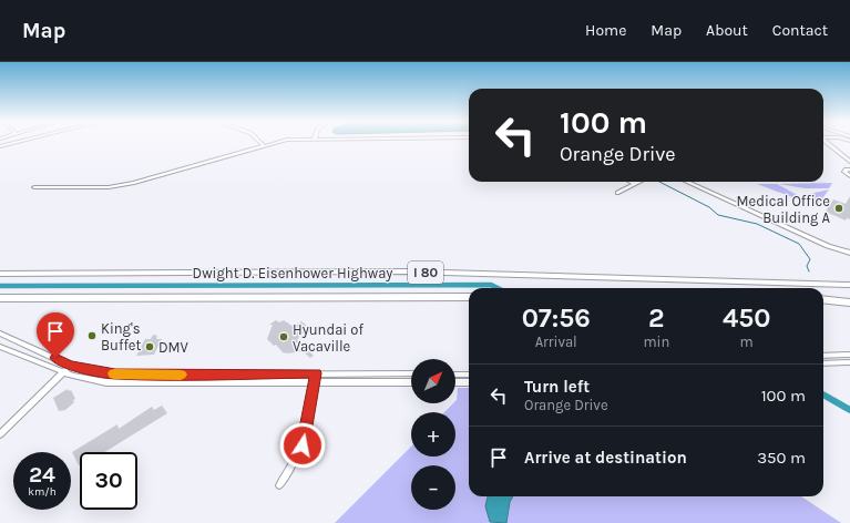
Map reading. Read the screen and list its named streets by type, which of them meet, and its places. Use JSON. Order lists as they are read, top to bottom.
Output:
{
  "streets": {
    "highway": ["Dwight D. Eisenhower Highway", "I 80"]
  },
  "places": [
    "Medical Office Building A",
    "King's Buffet",
    "Hyundai of Vacaville",
    "DMV"
  ],
  "north": "top right",
  "page": {
    "header": "Map",
    "nav": [
      "Home",
      "Map",
      "About",
      "Contact"
    ],
    "turn": ["100 m", "Orange Drive"],
    "eta": [
      "07:56",
      "Arrival",
      "2",
      "min",
      "450",
      "m"
    ],
    "map_buttons": ["+", "−"],
    "list": [
      {
        "name": "Turn left",
        "note": "Orange Drive",
        "value": "100 m"
      },
      {
        "name": "Arrive at destination",
        "value": "350 m"
      }
    ],
    "speed": "24 km/h",
    "limit": "30"
  }
}
